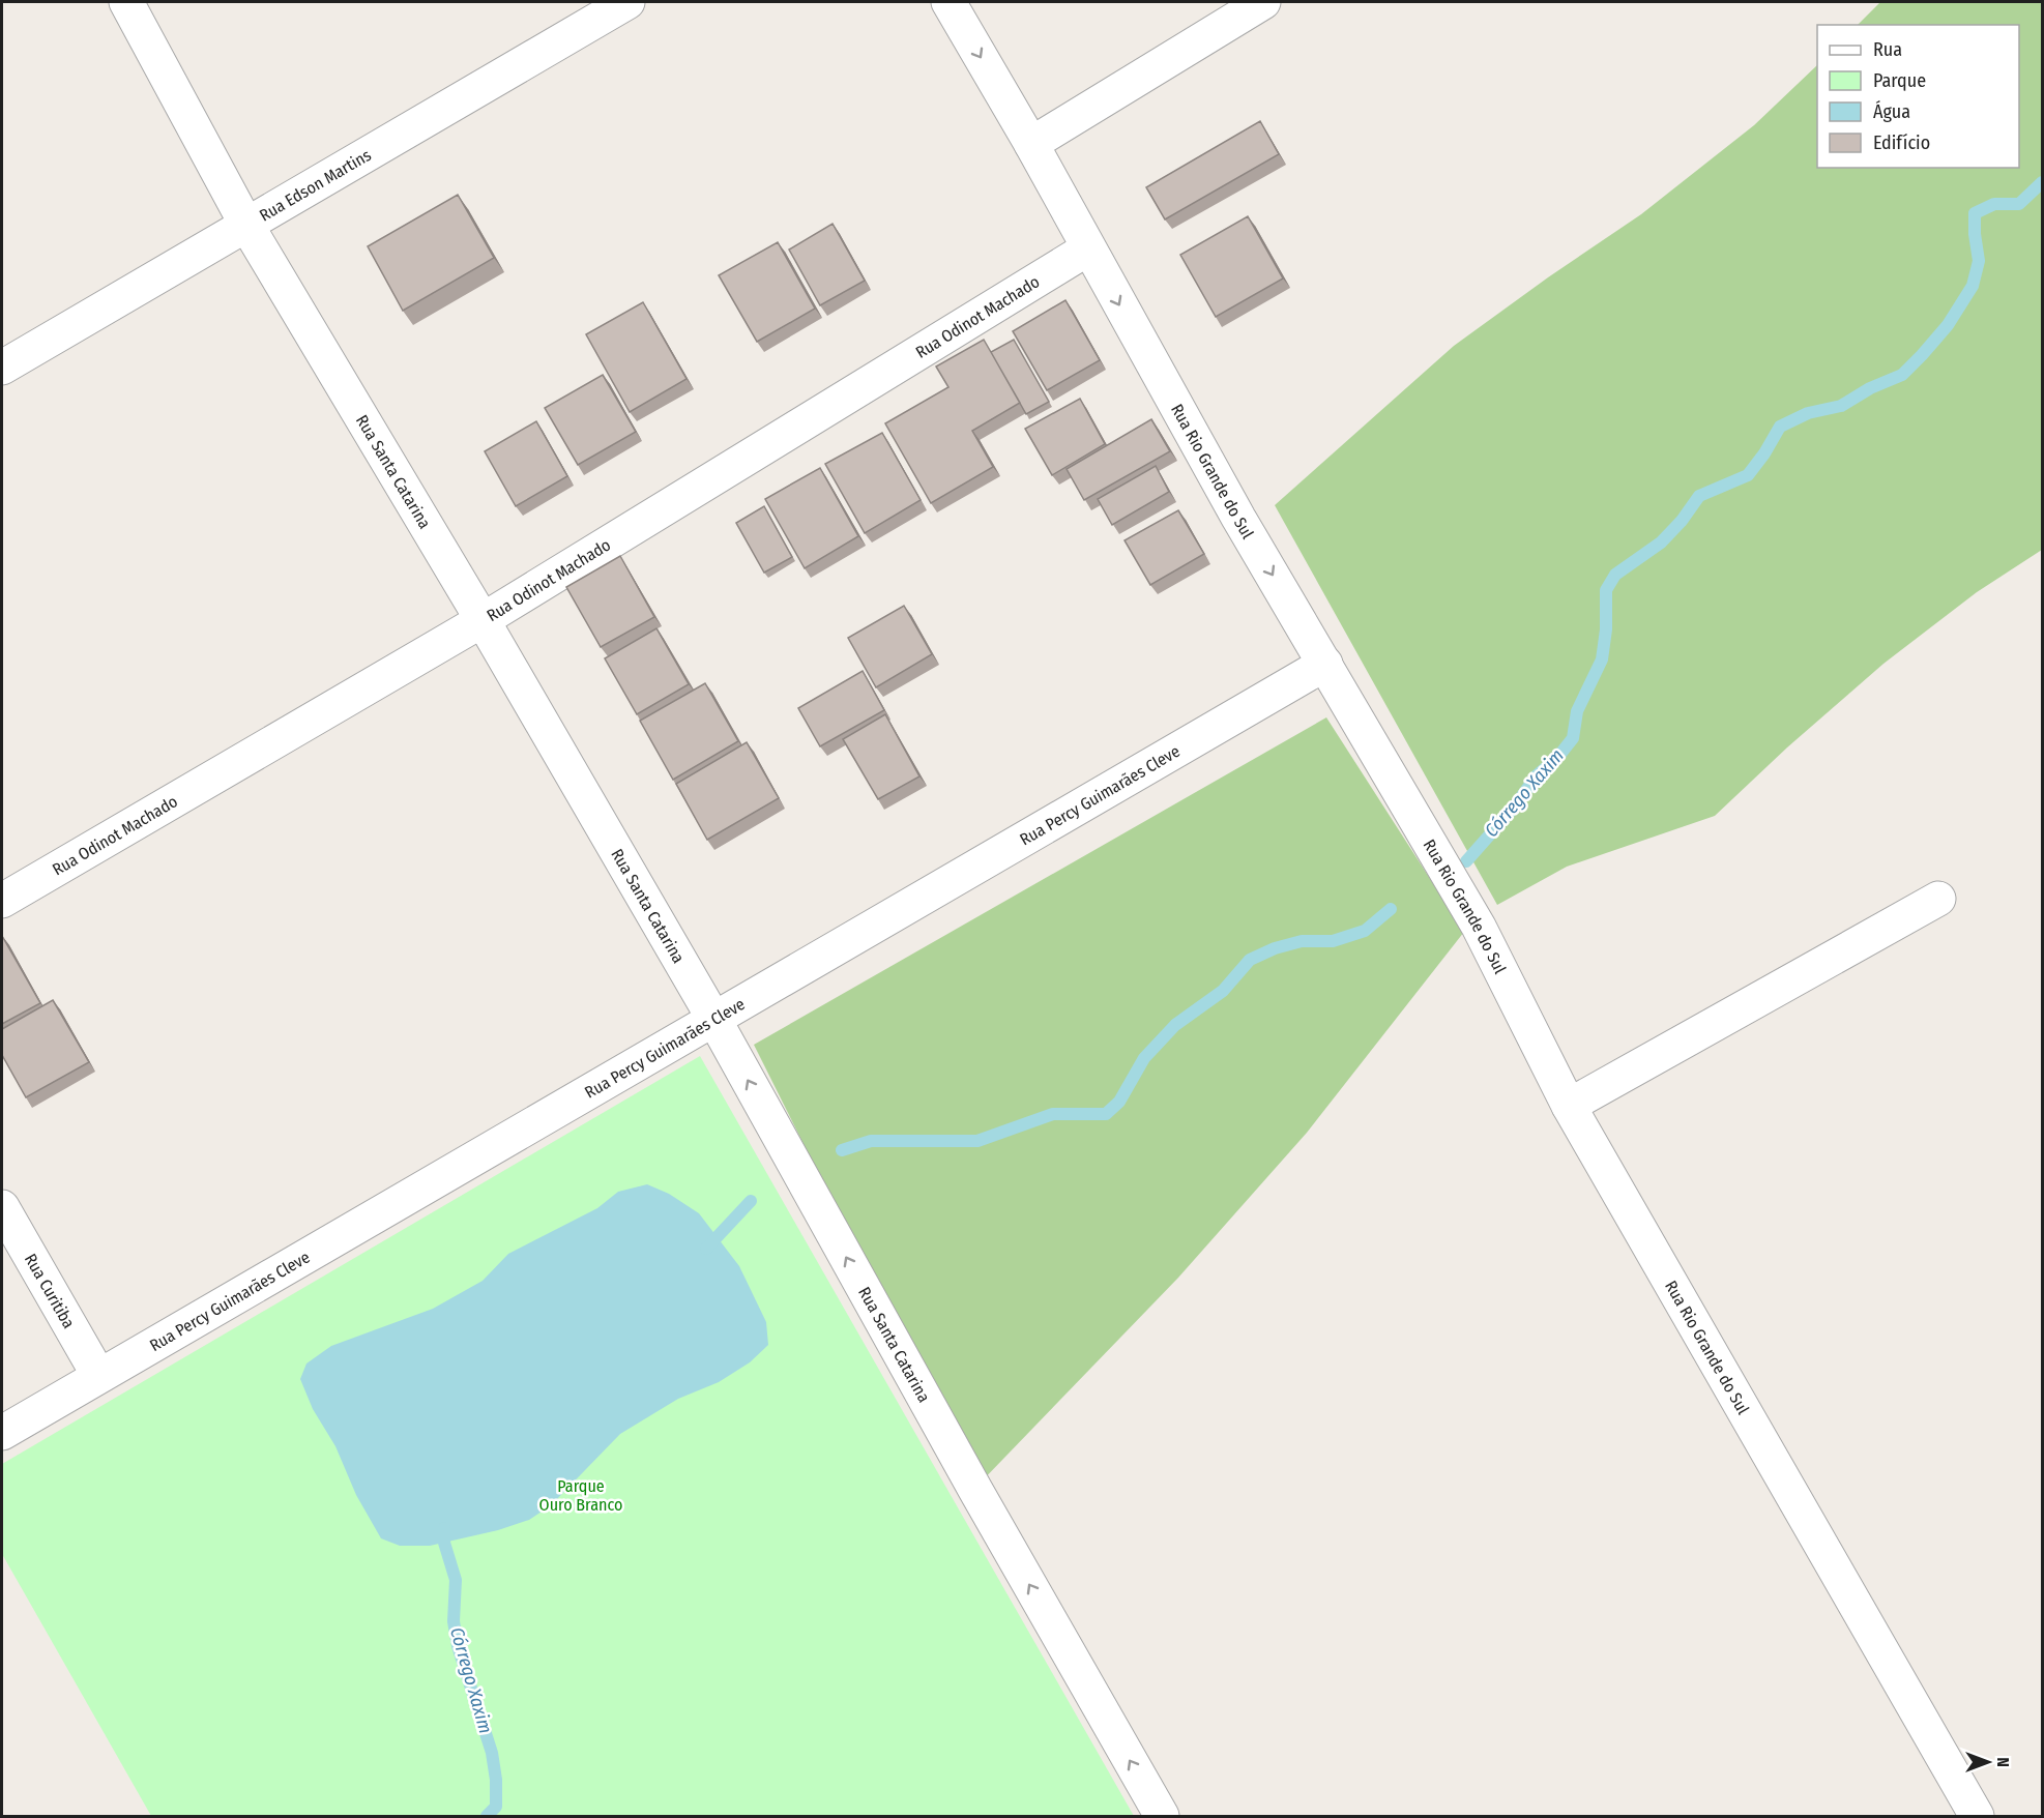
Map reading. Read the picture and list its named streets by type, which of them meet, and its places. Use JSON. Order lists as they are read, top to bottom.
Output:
{
  "streets": {
    "street": [
      "Rua Edson Martins",
      "Rua Odinot Machado",
      "Rua Santa Catarina",
      "Rua Rio Grande do Sul",
      "Rua Percy Guimarães Cleve",
      "Rua Curitiba"
    ]
  },
  "crossings": [
    ["Rua Edson Martins", "Rua Santa Catarina"],
    ["Rua Odinot Machado", "Rua Santa Catarina"],
    ["Rua Odinot Machado", "Rua Rio Grande do Sul"],
    ["Rua Santa Catarina", "Rua Percy Guimarães Cleve"],
    ["Rua Rio Grande do Sul", "Rua Percy Guimarães Cleve"],
    ["Rua Percy Guimarães Cleve", "Rua Curitiba"]
  ],
  "one_way": ["Rua Santa Catarina"],
  "water": ["Córrego Xaxim"],
  "parks": ["Parque Ouro Branco"],
  "legend": [
    "Rua",
    "Parque",
    "Água",
    "Edifício"
  ],
  "north": "right"
}
